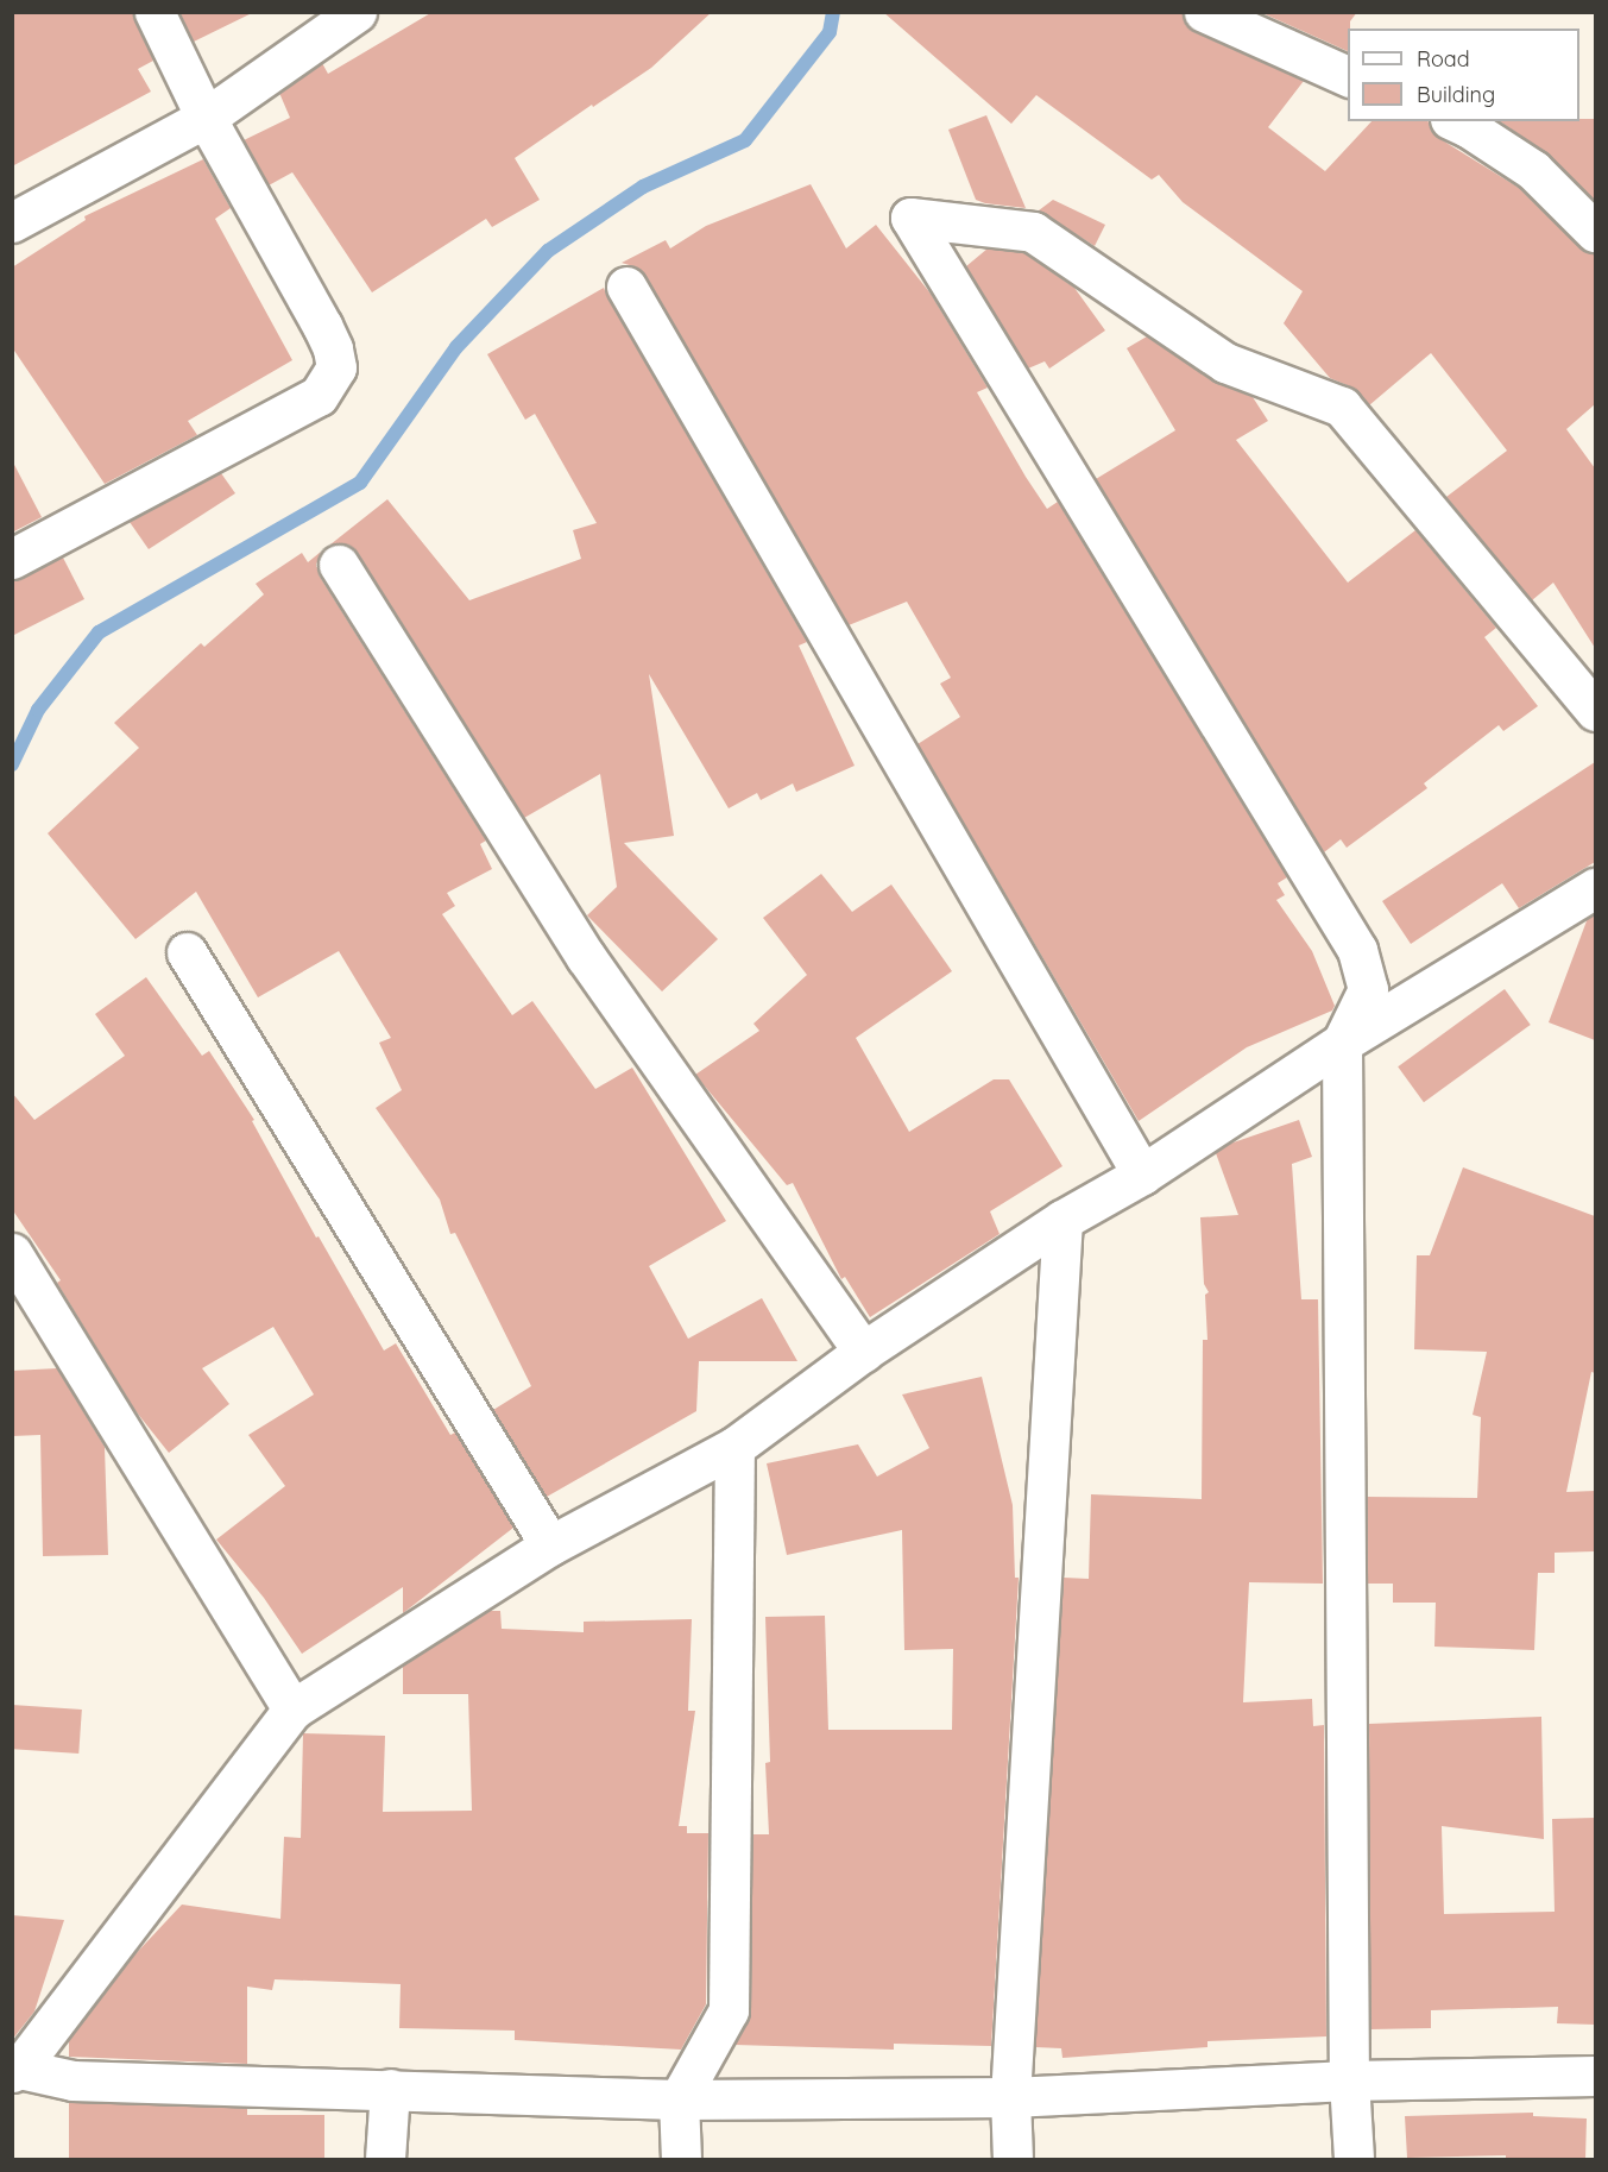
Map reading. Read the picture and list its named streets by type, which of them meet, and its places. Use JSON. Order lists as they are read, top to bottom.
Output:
{
  "legend": ["Road", "Building"]
}
